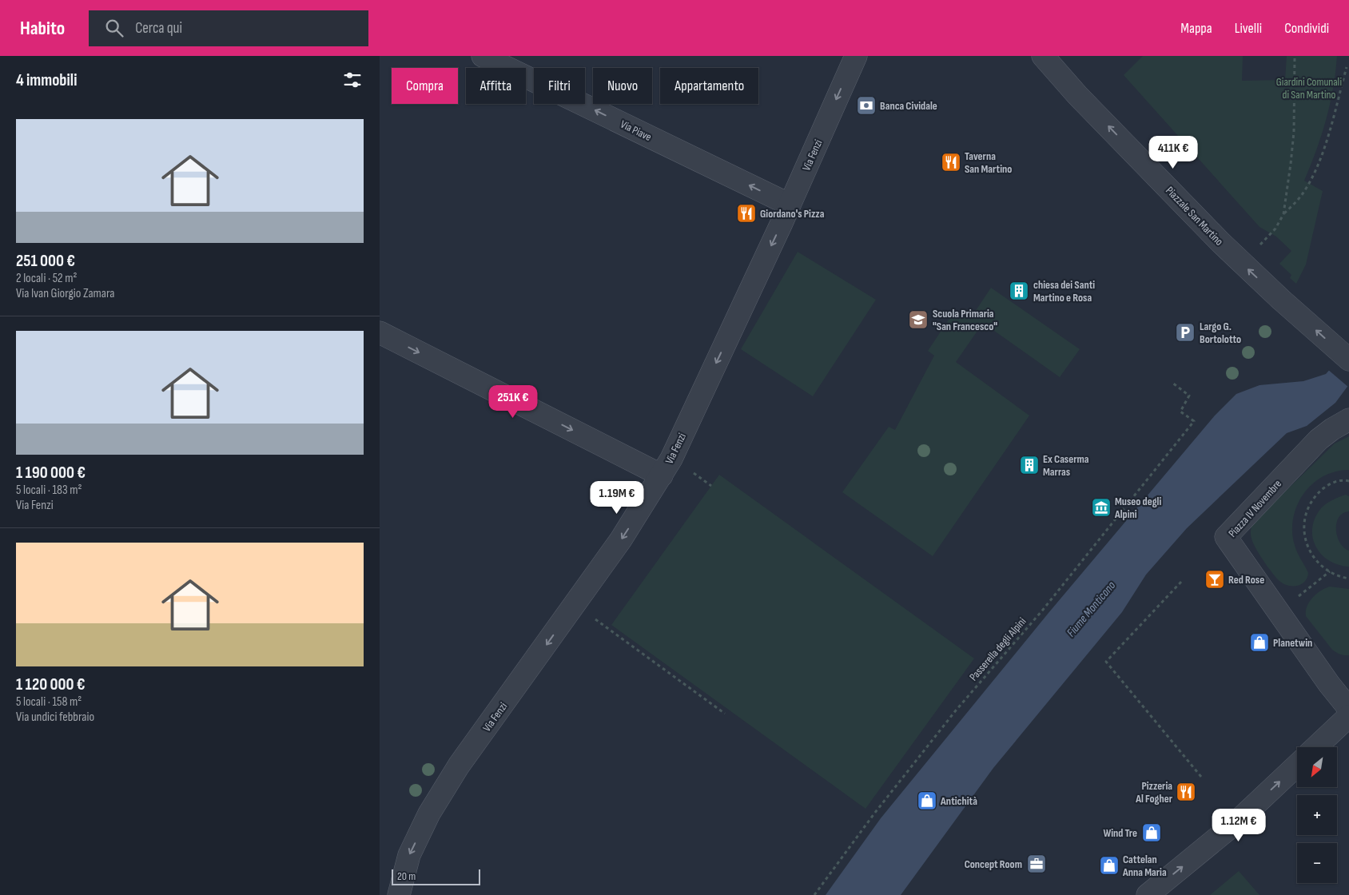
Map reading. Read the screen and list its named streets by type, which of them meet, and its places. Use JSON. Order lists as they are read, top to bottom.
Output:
{
  "streets": {
    "street": [
      "Via Piave",
      "Via Fenzi",
      "Piazzale San Martino",
      "Piazza IV Novembre"
    ],
    "path": ["Passerella degli Alpini"]
  },
  "crossings": [
    ["Via Piave", "Via Fenzi"]
  ],
  "one_way": ["Via Piave", "Via Fenzi", "Piazzale San Martino"],
  "water": ["Fiume Monticano"],
  "parks": ["Giardini Comunali di San Martino"],
  "places": {
    "bank": ["Banca Cividale"],
    "restaurant": ["Taverna San Martino", "Giordano's Pizza", "Pizzeria Al Fogher"],
    "building": ["chiesa dei Santi Martino e Rosa", "Ex Caserma Marras"],
    "school or university": ["Scuola Primaria \"San Francesco\""],
    "parking": ["Largo G. Bortolotto"],
    "museum": ["Museo degli Alpini"],
    "bar": ["Red Rose"],
    "shop": [
      "Planetwin",
      "Antichità",
      "Wind Tre",
      "Cattelan Anna Maria"
    ],
    "office": ["Concept Room"]
  },
  "scale_bar": "20 m",
  "north": "bottom left",
  "page": {
    "header": "Habito",
    "search": "Cerca qui",
    "nav": ["Mappa", "Livelli", "Condividi"],
    "heading": "4 immobili",
    "chip": [
      "Compra",
      "Affitta",
      "Filtri",
      "Nuovo",
      "Appartamento"
    ],
    "list": [
      {
        "name": "251 000 €",
        "note": "2 locali · 52 m² · Via Ivan Giorgio Zamara"
      },
      {
        "name": "1 190 000 €",
        "note": "5 locali · 183 m² · Via Fenzi"
      },
      {
        "name": "1 120 000 €",
        "note": "5 locali · 158 m² · Via undici febbraio"
      }
    ],
    "price": [
      "411K €",
      "251K €",
      "1.19M €",
      "1.12M €"
    ],
    "map_buttons": ["+", "−"],
    "scale": "20 m"
  }
}
